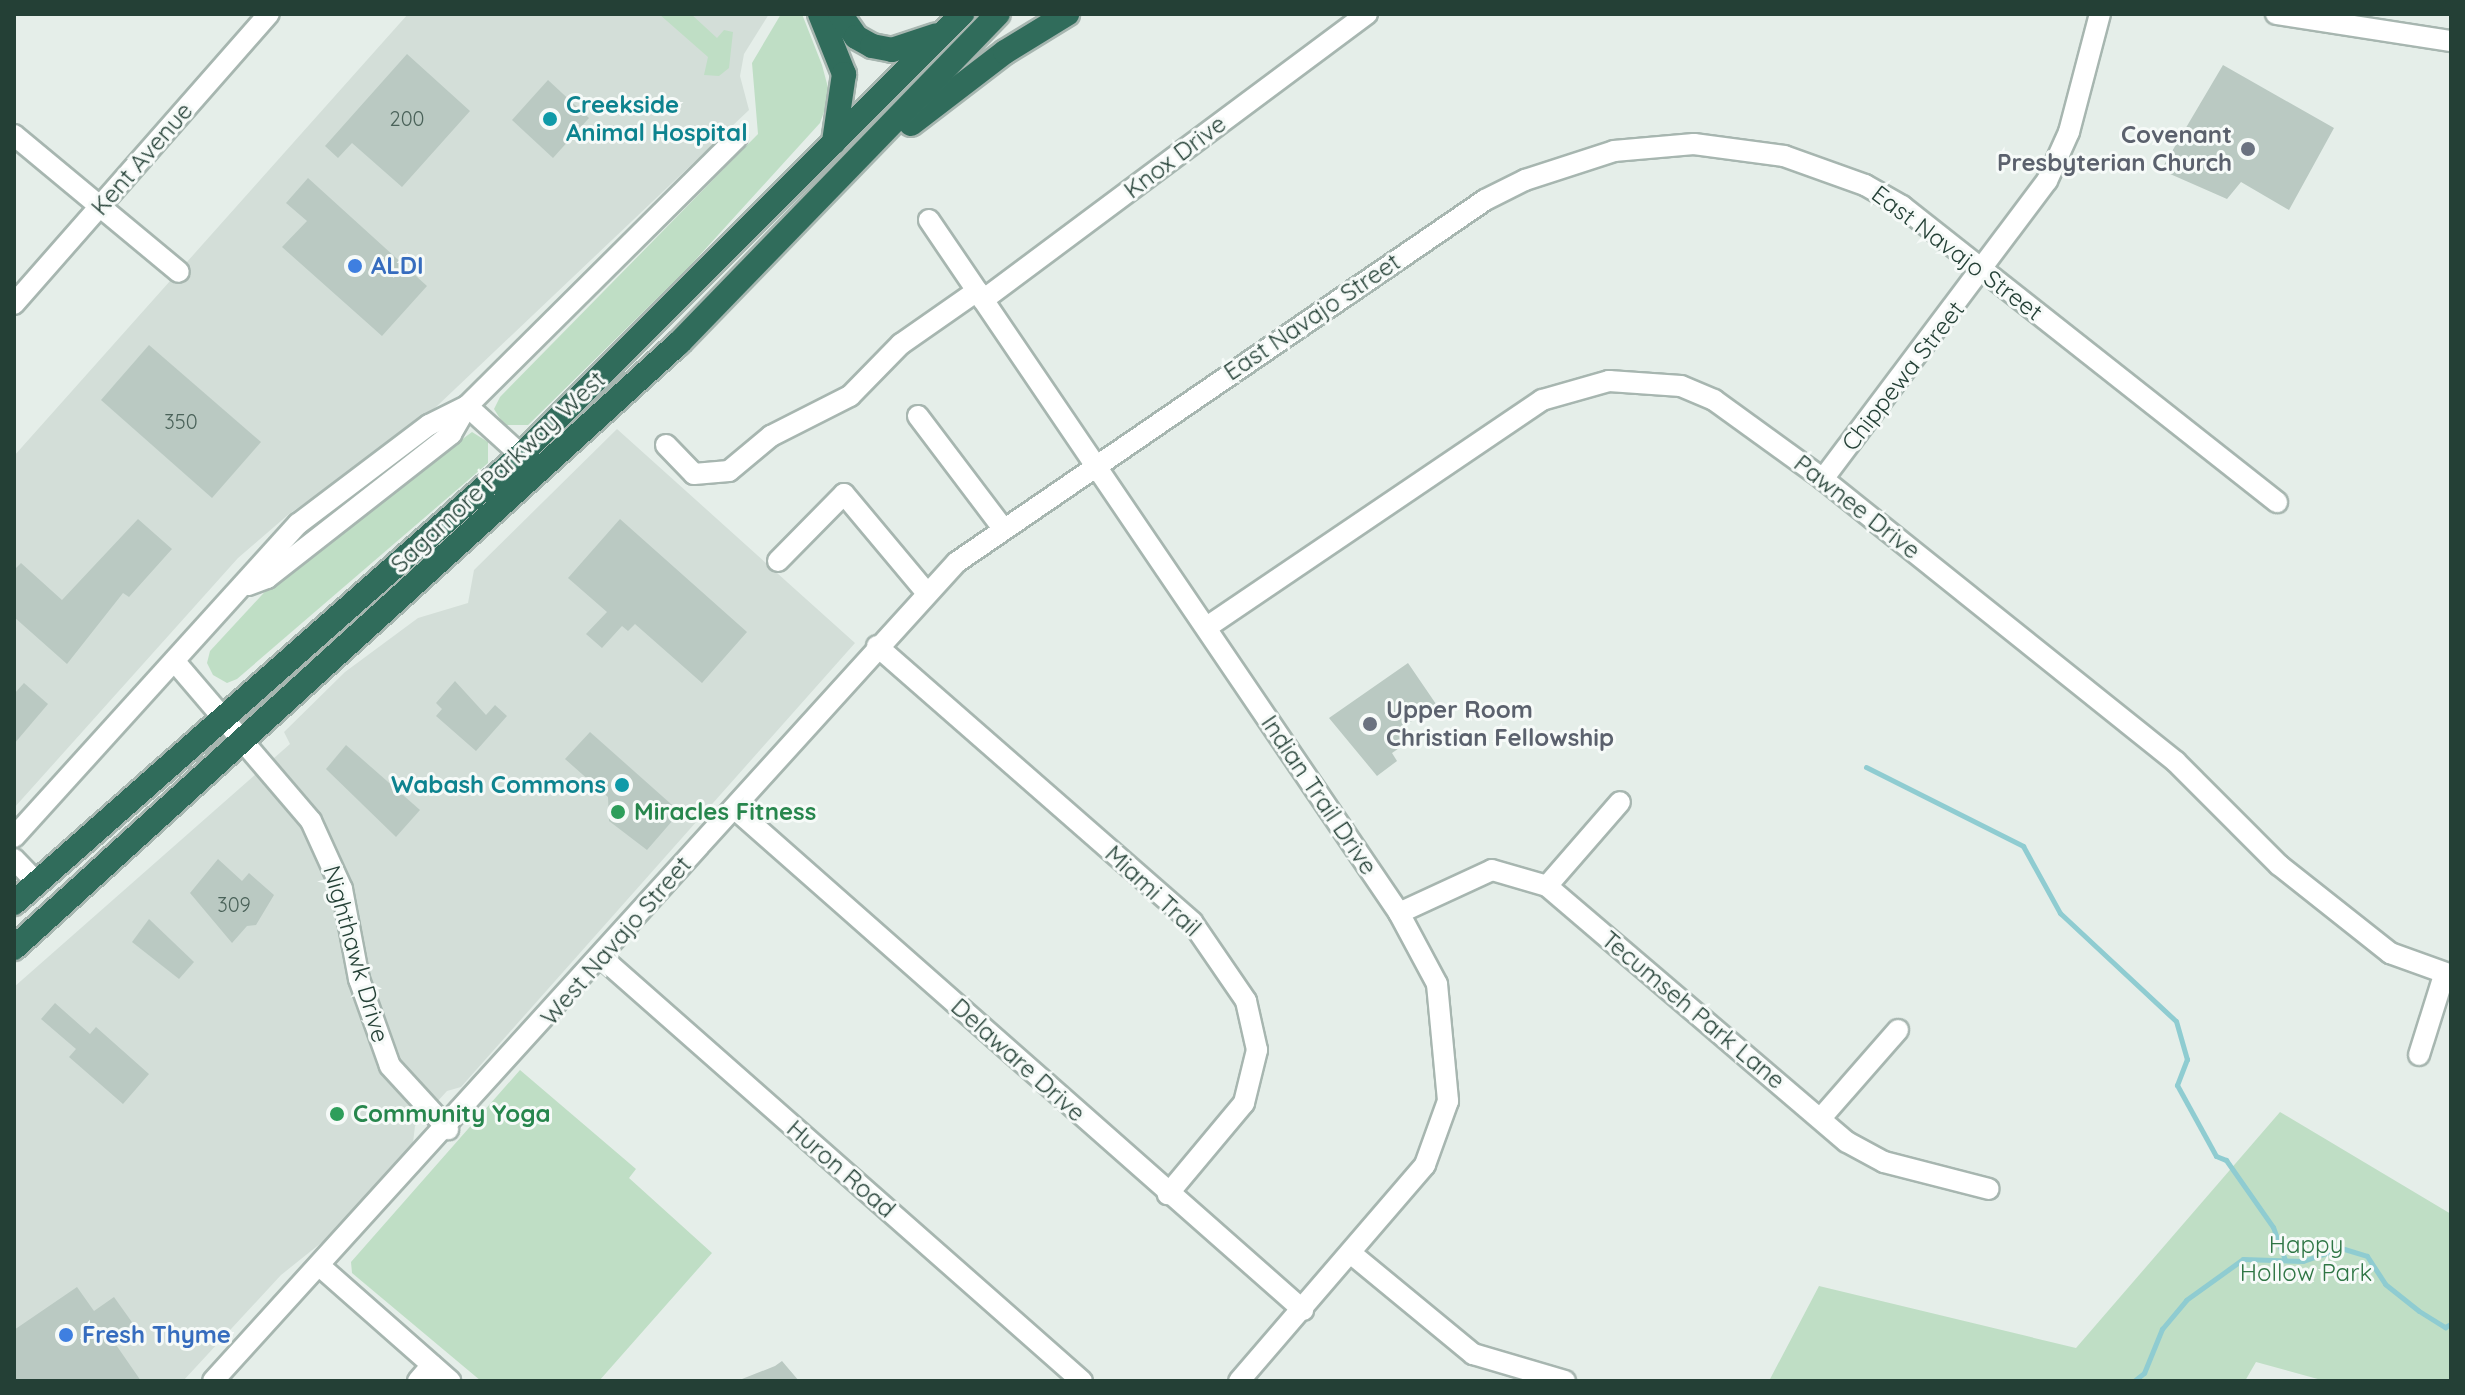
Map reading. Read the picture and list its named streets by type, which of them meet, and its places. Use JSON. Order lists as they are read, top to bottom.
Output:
{
  "streets": {
    "highway": ["Sagamore Parkway West"],
    "street": [
      "Knox Drive",
      "Kent Avenue",
      "East Navajo Street",
      "Chippewa Street",
      "Pawnee Drive",
      "Indian Trail Drive",
      "Miami Trail",
      "West Navajo Street",
      "Nighthawk Drive",
      "Tecumseh Park Lane",
      "Delaware Drive",
      "Huron Road"
    ]
  },
  "crossings": [
    ["Knox Drive", "Indian Trail Drive"],
    ["East Navajo Street", "Chippewa Street"],
    ["East Navajo Street", "Indian Trail Drive"],
    ["East Navajo Street", "West Navajo Street"],
    ["Chippewa Street", "Pawnee Drive"],
    ["Sagamore Parkway West", "Nighthawk Drive"],
    ["Pawnee Drive", "Indian Trail Drive"],
    ["Indian Trail Drive", "West Navajo Street"],
    ["Indian Trail Drive", "Tecumseh Park Lane"],
    ["Indian Trail Drive", "Delaware Drive"],
    ["Miami Trail", "West Navajo Street"],
    ["Miami Trail", "Delaware Drive"],
    ["West Navajo Street", "Nighthawk Drive"],
    ["West Navajo Street", "Delaware Drive"],
    ["West Navajo Street", "Huron Road"]
  ],
  "parks": ["Happy Hollow Park"],
  "places": [
    "Creekside Animal Hospital",
    "Covenant Presbyterian Church",
    "ALDI",
    "Upper Room Christian Fellowship",
    "Wabash Commons",
    "Miracles Fitness",
    "Community Yoga",
    "Fresh Thyme"
  ],
  "house_numbers": ["200", "350", "309"]
}
